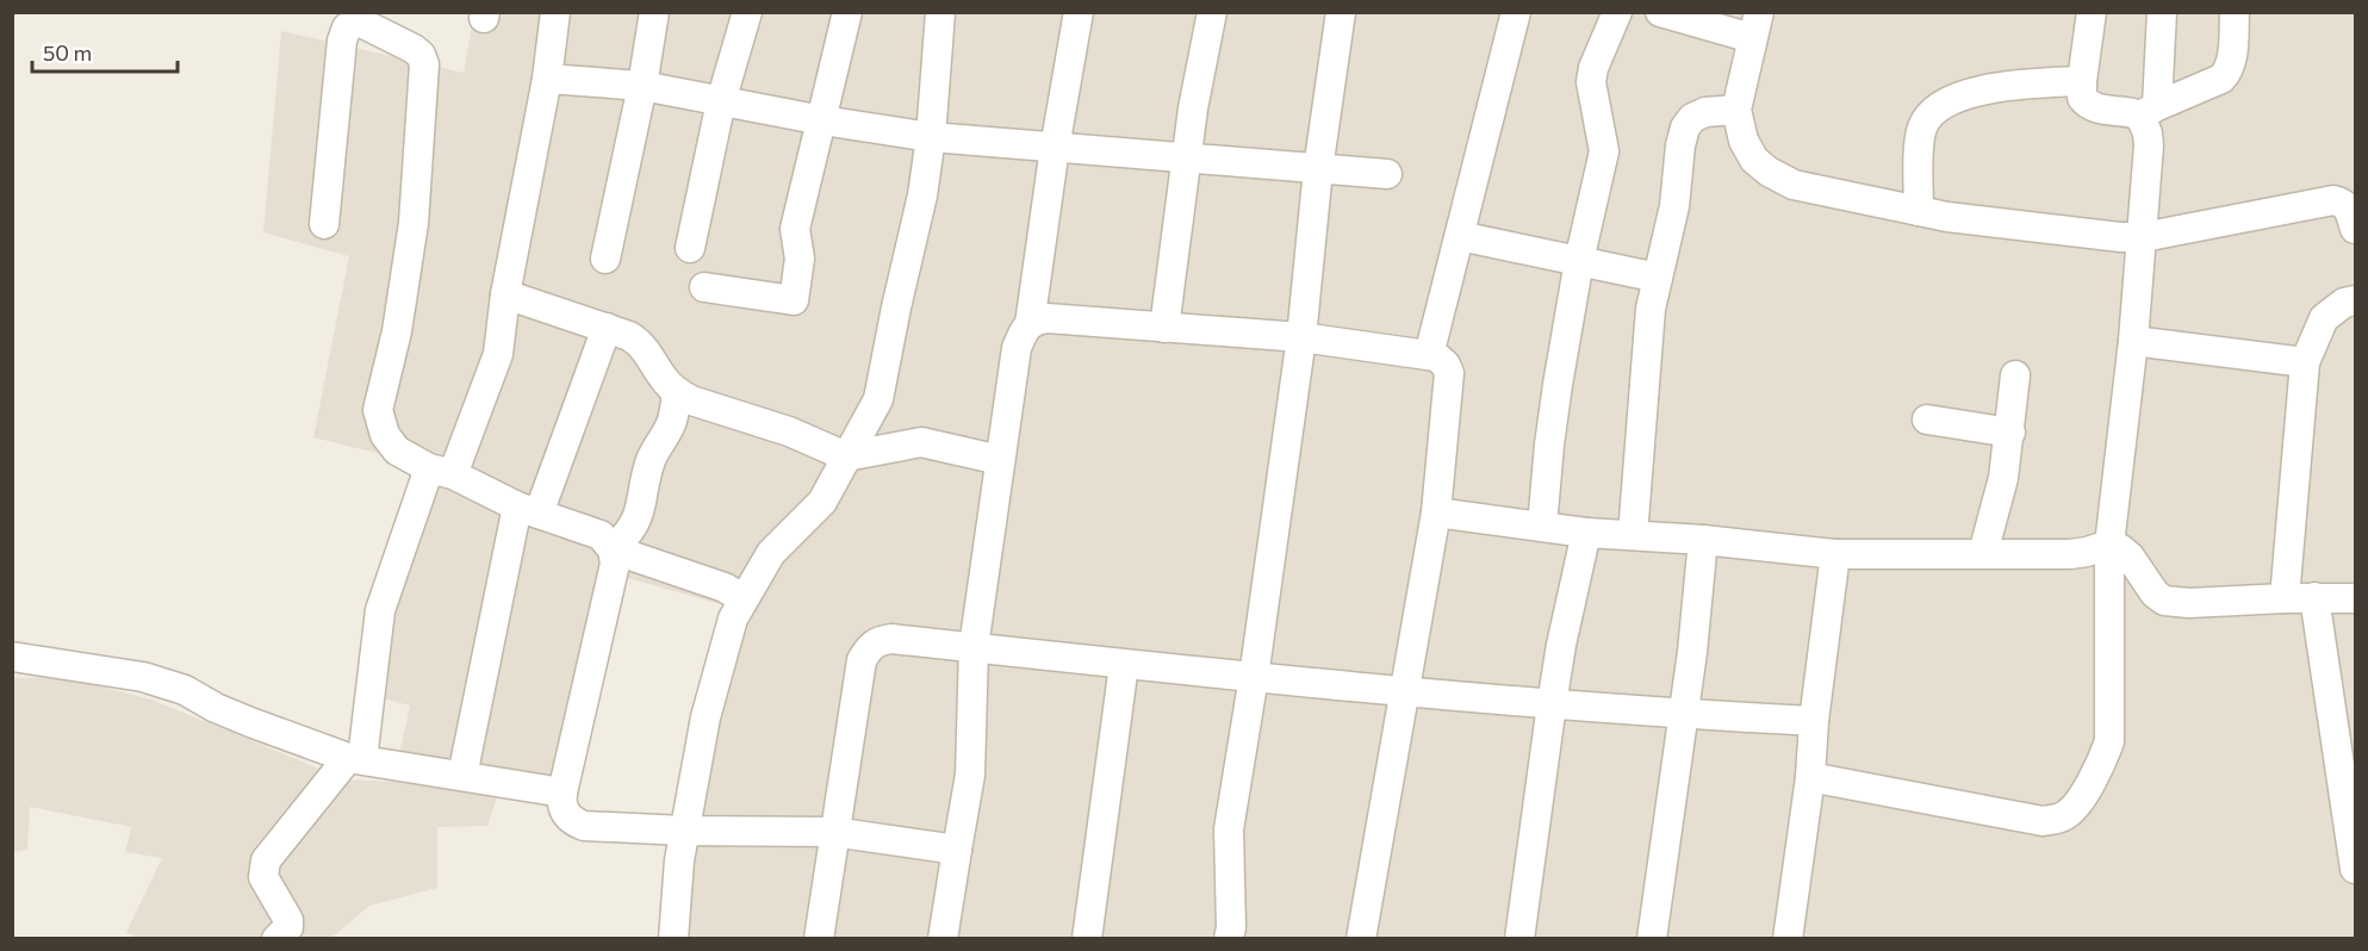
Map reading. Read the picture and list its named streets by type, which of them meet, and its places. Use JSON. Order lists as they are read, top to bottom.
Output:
{
  "scale_bar": "50 m"
}
